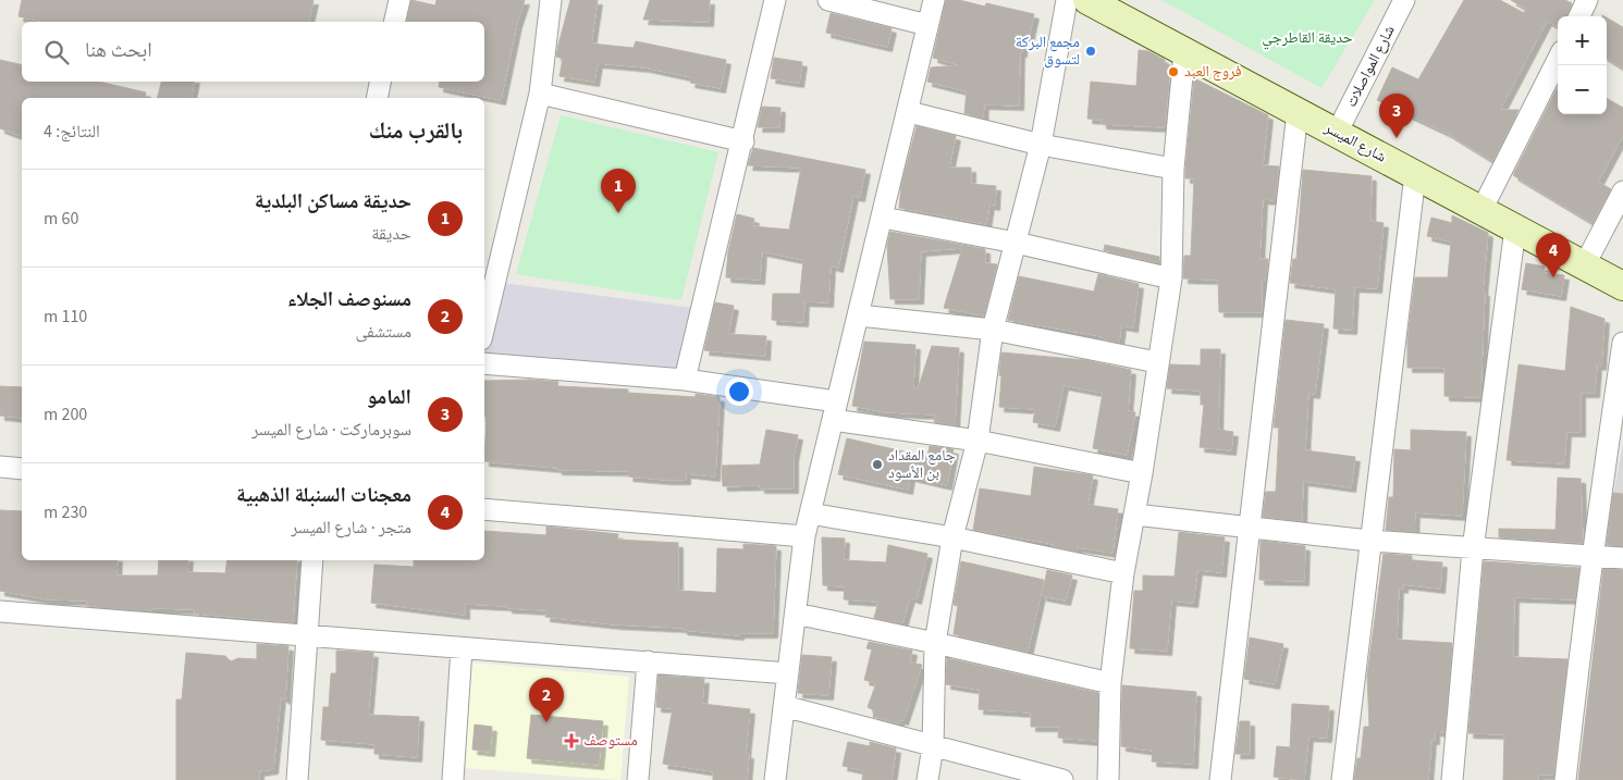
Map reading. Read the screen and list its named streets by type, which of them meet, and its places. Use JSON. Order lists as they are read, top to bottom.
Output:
{
  "streets": {
    "main road": ["شارع الميسر"],
    "street": ["شارع المواصلات"]
  },
  "crossings": [
    ["شارع المواصلات", "شارع الميسر"]
  ],
  "parks": ["حديقة القاطرجي"],
  "places": {
    "other": ["مجمع البركة لتسوق", "فروج العبد", "جامع المقداد بن الأسود"],
    "health": ["مستوصف"]
  },
  "page": {
    "map_buttons": ["+", "−"],
    "search": "ابحث هنا",
    "pins": [
      "3",
      "1",
      "4",
      "2"
    ],
    "heading": ["بالقرب منك", "النتائج: 4"],
    "list": [
      {
        "mark": "1",
        "name": "حديقة مساكن البلدية",
        "note": "حديقة",
        "value": "60 m"
      },
      {
        "mark": "2",
        "name": "مسنوصف الجلاء",
        "note": "مستشفى",
        "value": "110 m"
      },
      {
        "mark": "3",
        "name": "المامو",
        "note": "سوبرماركت · شارع الميسر",
        "value": "200 m"
      },
      {
        "mark": "4",
        "name": "معجنات السنبلة الذهبية",
        "note": "متجر · شارع الميسر",
        "value": "230 m"
      }
    ]
  }
}
